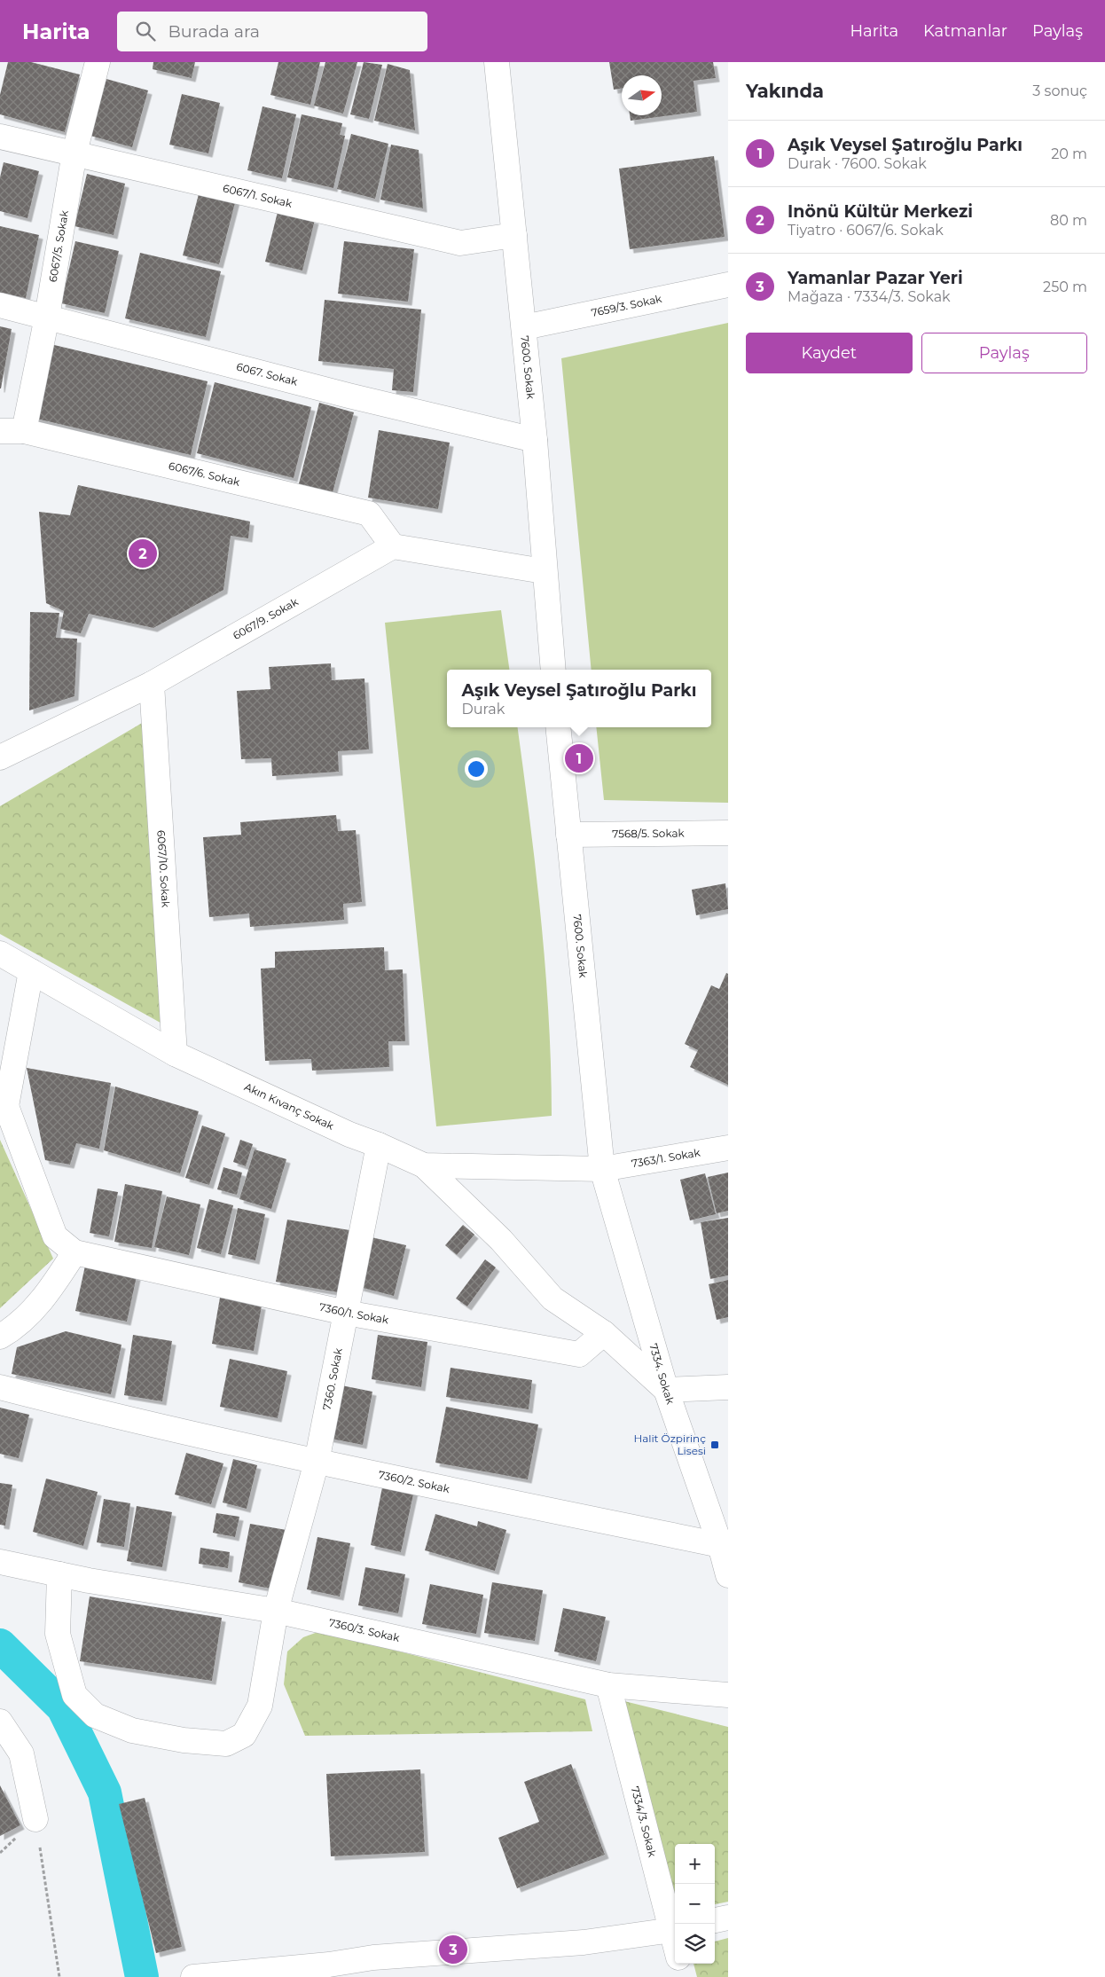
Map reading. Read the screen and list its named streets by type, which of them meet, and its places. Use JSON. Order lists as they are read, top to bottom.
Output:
{
  "streets": {
    "street": [
      "6067/1. Sokak",
      "6067/5. Sokak",
      "7659/3. Sokak",
      "7600. Sokak",
      "6067. Sokak",
      "6067/6. Sokak",
      "6067/9. Sokak",
      "7568/5. Sokak",
      "6067/10. Sokak",
      "Akın Kıvanç Sokak",
      "7363/1. Sokak",
      "7360/1. Sokak",
      "7334. Sokak",
      "7360. Sokak",
      "7360/2. Sokak",
      "7360/3. Sokak",
      "7334/3. Sokak"
    ]
  },
  "crossings": [
    ["6067/1. Sokak", "6067/5. Sokak"],
    ["6067/1. Sokak", "7600. Sokak"],
    ["6067/5. Sokak", "6067. Sokak"],
    ["6067/5. Sokak", "6067/6. Sokak"],
    ["7659/3. Sokak", "7600. Sokak"],
    ["7600. Sokak", "6067. Sokak"],
    ["7600. Sokak", "7568/5. Sokak"],
    ["7600. Sokak", "Akın Kıvanç Sokak"],
    ["7600. Sokak", "7363/1. Sokak"],
    ["7600. Sokak", "7334. Sokak"],
    ["6067/6. Sokak", "6067/9. Sokak"],
    ["6067/9. Sokak", "6067/10. Sokak"],
    ["6067/10. Sokak", "Akın Kıvanç Sokak"],
    ["Akın Kıvanç Sokak", "7363/1. Sokak"],
    ["Akın Kıvanç Sokak", "7334. Sokak"],
    ["Akın Kıvanç Sokak", "7360. Sokak"],
    ["7363/1. Sokak", "7334. Sokak"],
    ["7360/1. Sokak", "7360. Sokak"],
    ["7334. Sokak", "7360/2. Sokak"],
    ["7360. Sokak", "7360/2. Sokak"],
    ["7360. Sokak", "7360/3. Sokak"],
    ["7360/3. Sokak", "7334/3. Sokak"]
  ],
  "places": {
    "transit": ["Halit Özpirinç Lisesi"]
  },
  "north": "right",
  "page": {
    "header": "Harita",
    "search": "Burada ara",
    "nav": ["Harita", "Katmanlar", "Paylaş"],
    "heading": ["Yakında", "3 sonuç"],
    "list": [
      {
        "mark": "1",
        "name": "Aşık Veysel Şatıroğlu Parkı",
        "note": "Durak · 7600. Sokak",
        "value": "20 m"
      },
      {
        "mark": "2",
        "name": "Inönü Kültür Merkezi",
        "note": "Tiyatro · 6067/6. Sokak",
        "value": "80 m"
      },
      {
        "mark": "3",
        "name": "Yamanlar Pazar Yeri",
        "note": "Mağaza · 7334/3. Sokak",
        "value": "250 m"
      }
    ],
    "buttons": ["Kaydet", "Paylaş"],
    "pins": ["2", "1", "3"],
    "popup": ["Aşık Veysel Şatıroğlu Parkı", "Durak"],
    "map_buttons": ["+", "−"]
  }
}
